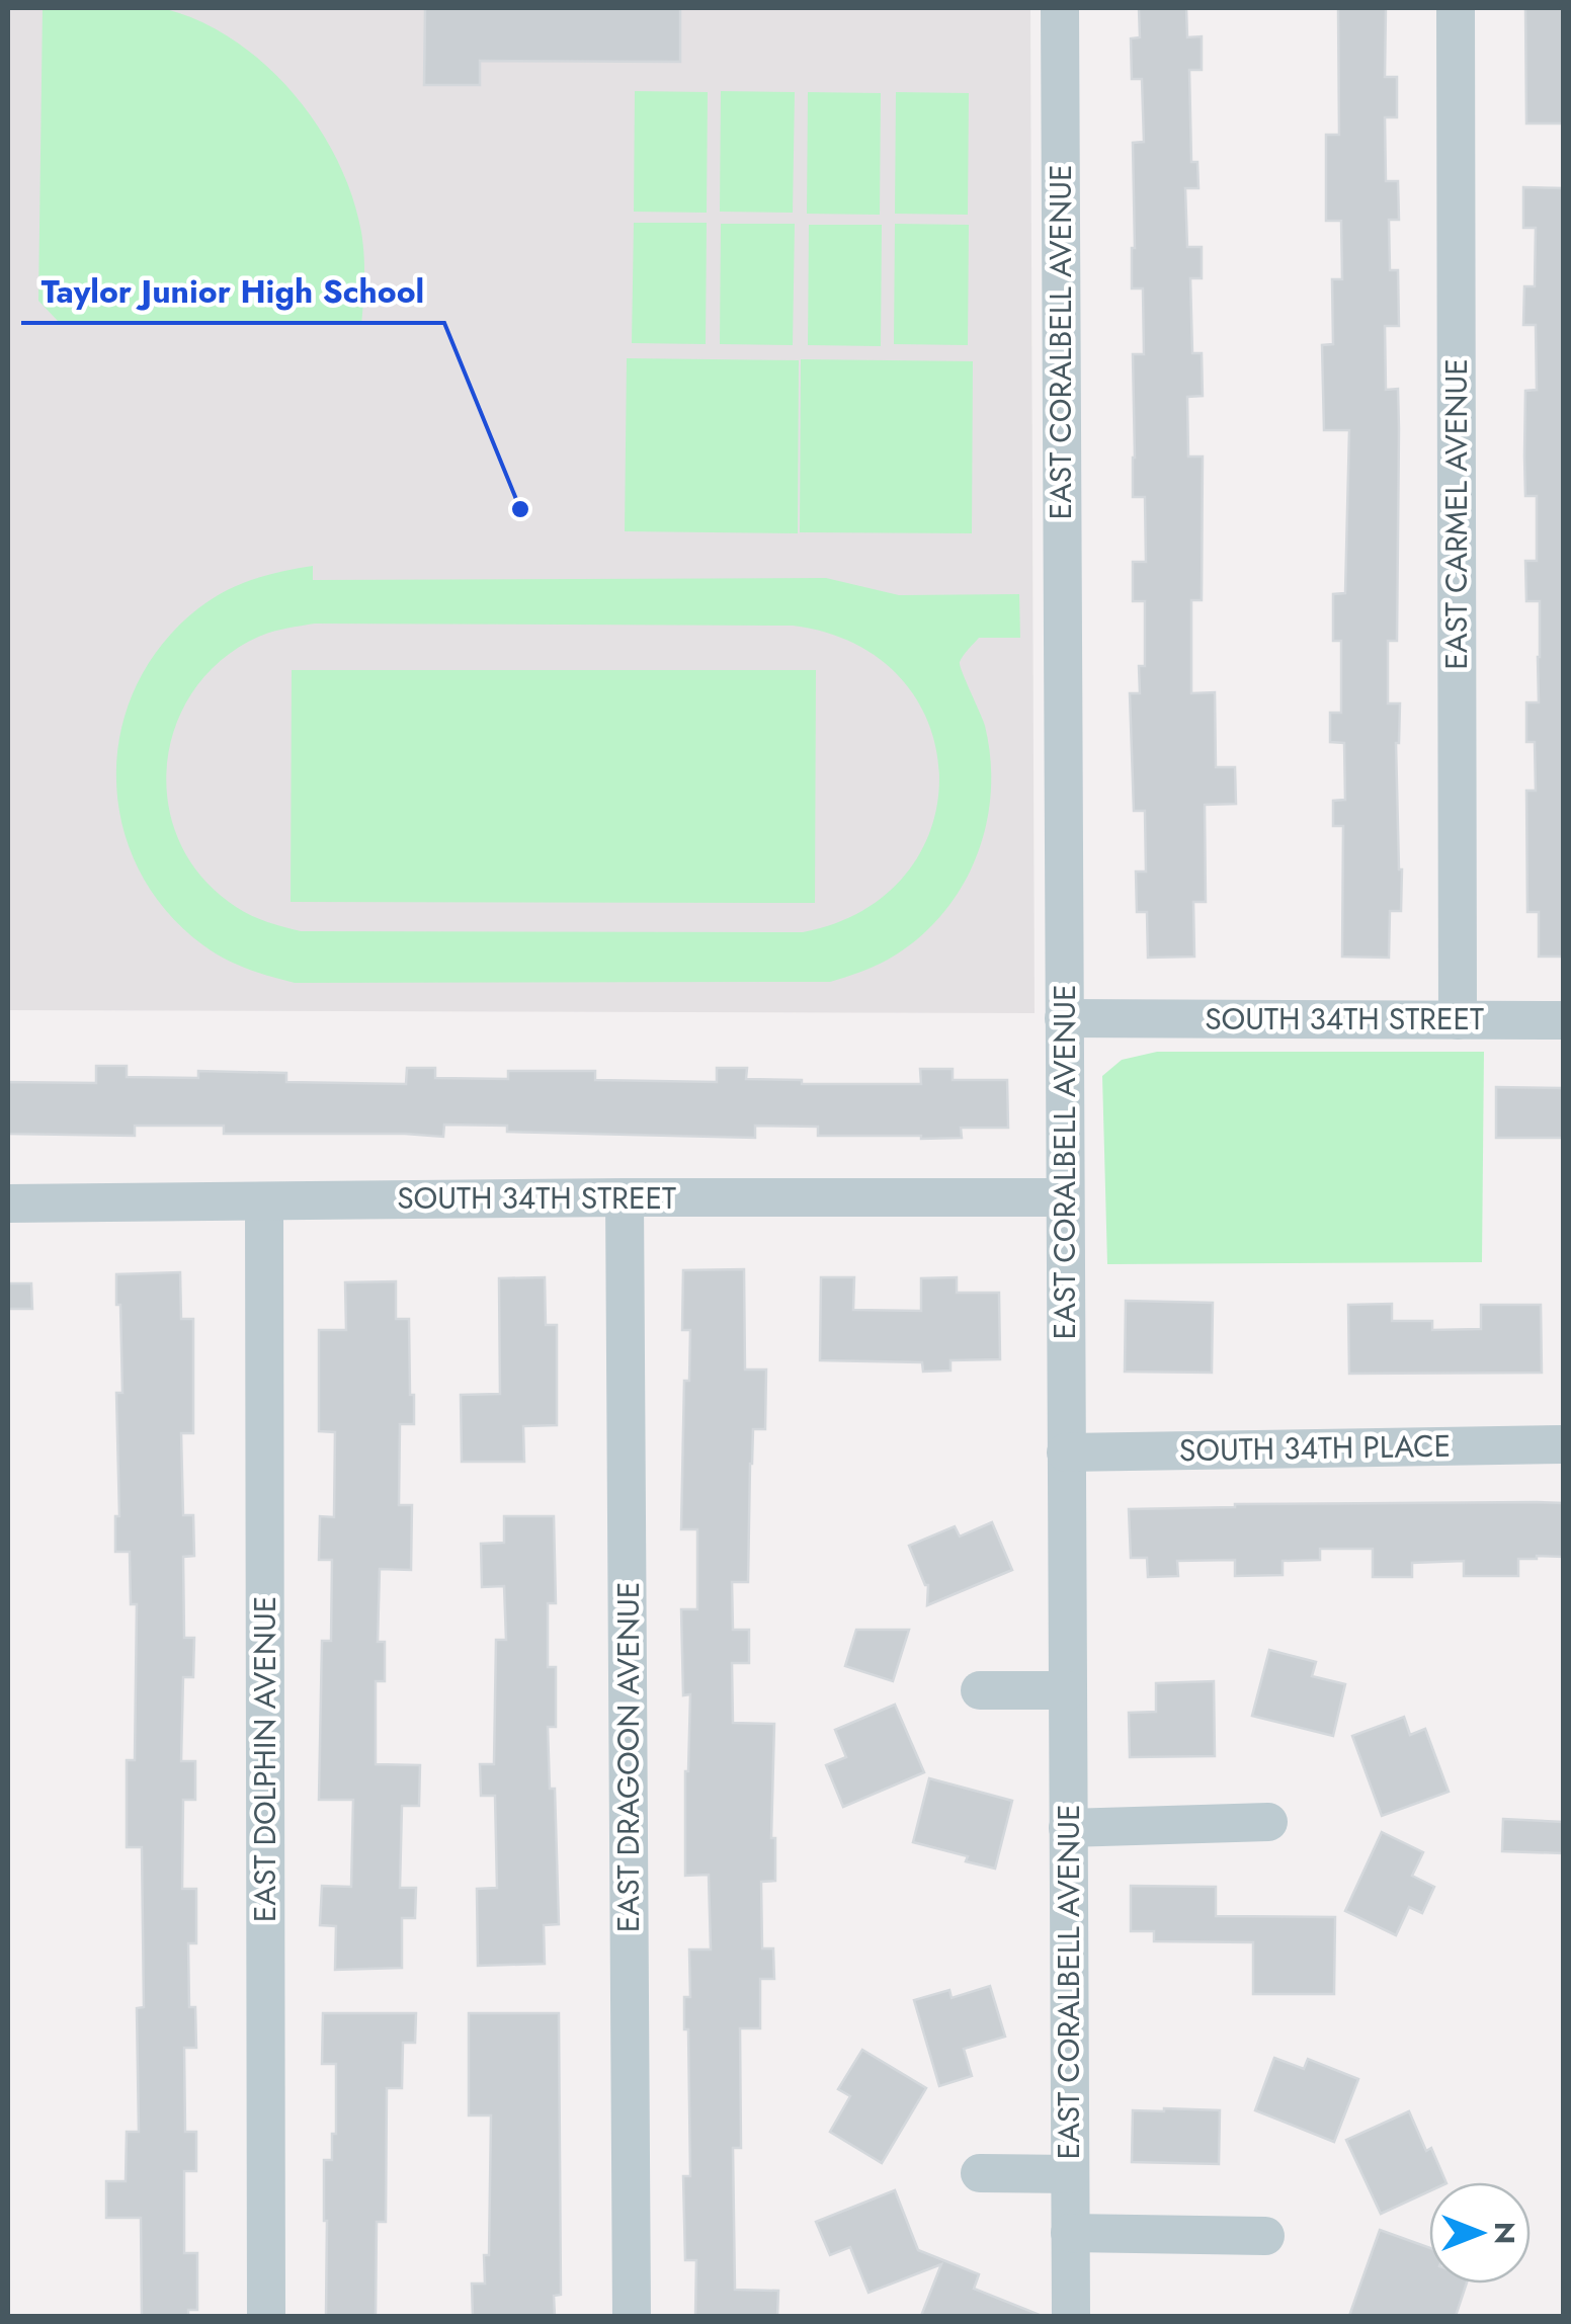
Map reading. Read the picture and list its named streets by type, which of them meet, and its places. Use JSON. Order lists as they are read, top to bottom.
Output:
{
  "streets": {
    "street": [
      "EAST CORALBELL AVENUE",
      "EAST CARMEL AVENUE",
      "SOUTH 34TH STREET",
      "SOUTH 34TH PLACE",
      "EAST DRAGOON AVENUE",
      "EAST DOLPHIN AVENUE"
    ]
  },
  "crossings": [
    ["EAST CORALBELL AVENUE", "SOUTH 34TH STREET"],
    ["EAST CORALBELL AVENUE", "SOUTH 34TH PLACE"],
    ["EAST CARMEL AVENUE", "SOUTH 34TH STREET"],
    ["SOUTH 34TH STREET", "EAST DRAGOON AVENUE"],
    ["SOUTH 34TH STREET", "EAST DOLPHIN AVENUE"]
  ],
  "places": ["Taylor Junior High School"],
  "north": "right"
}
